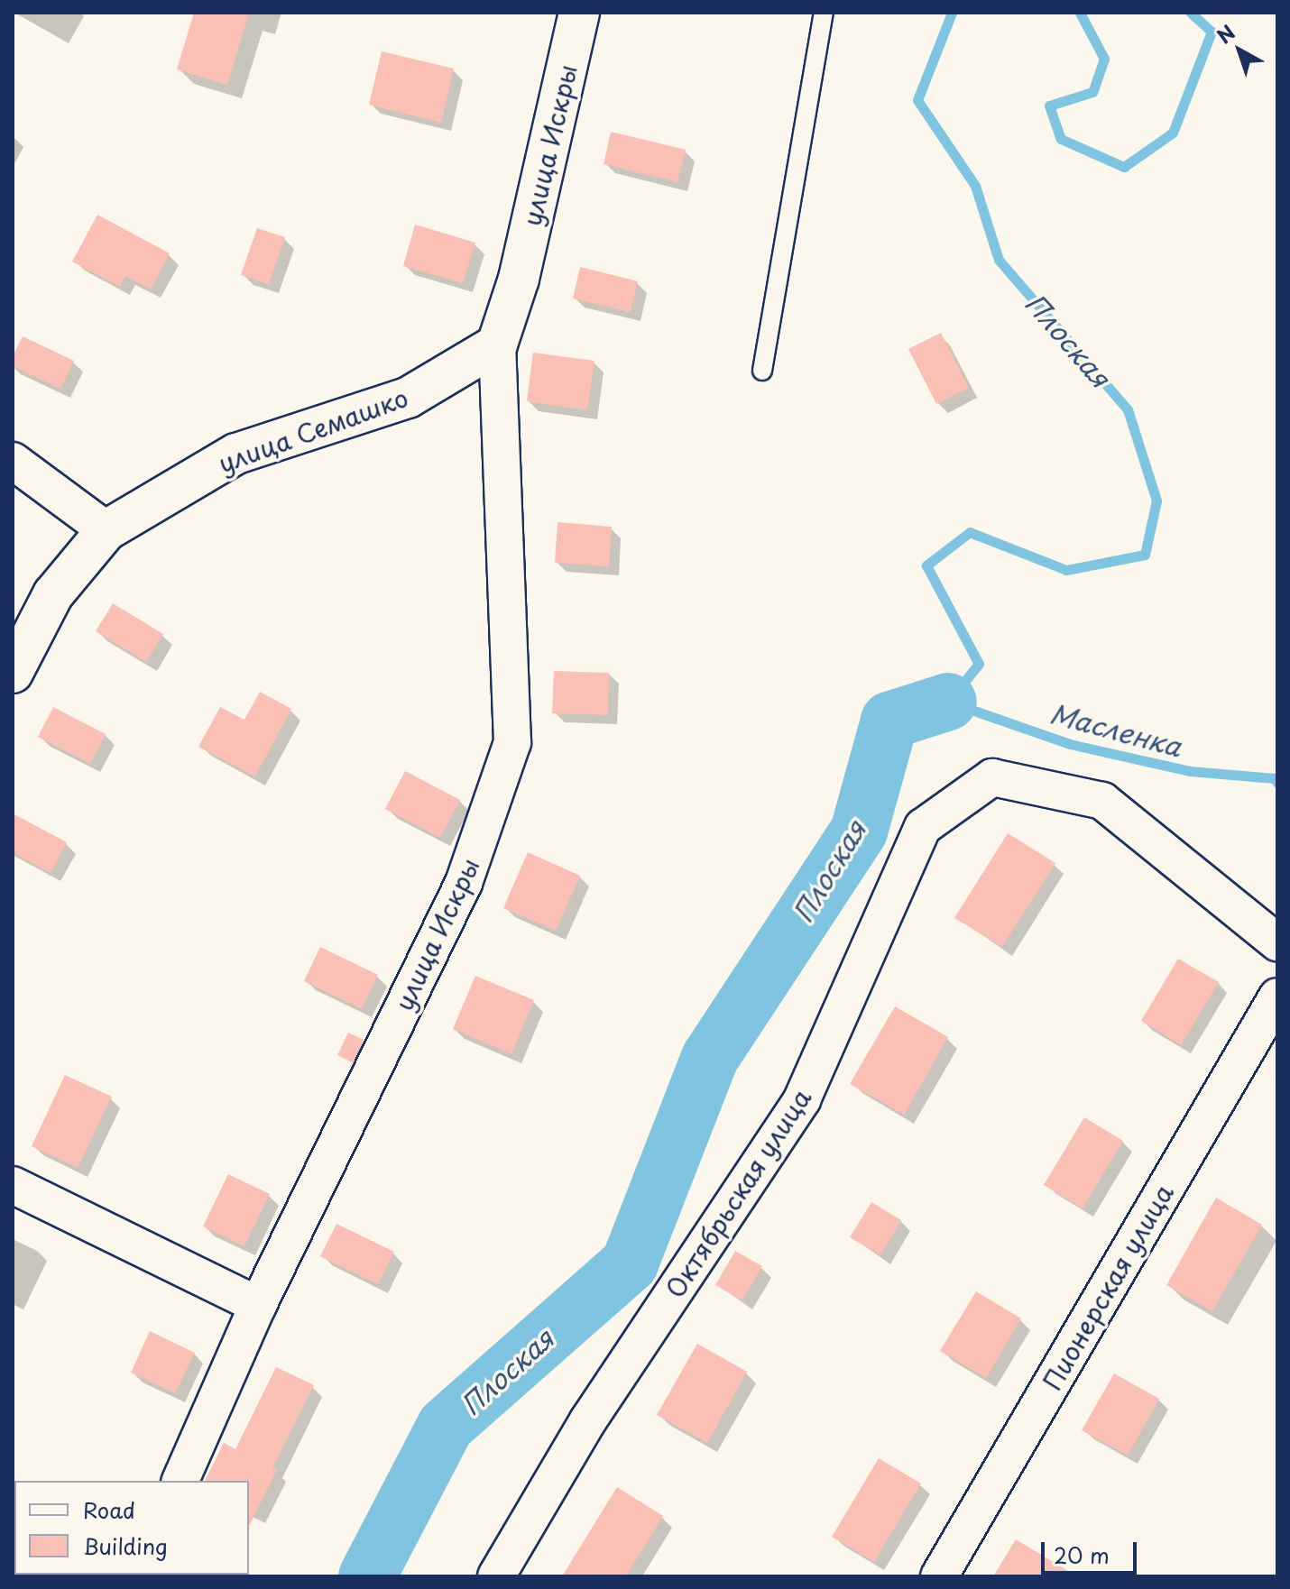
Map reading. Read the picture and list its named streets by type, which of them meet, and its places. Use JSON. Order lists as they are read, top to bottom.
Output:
{
  "streets": {
    "main road": ["улица Искры", "улица Семашко"],
    "street": ["Октябрьская улица", "Пионерская улица"]
  },
  "crossings": [
    ["улица Искры", "улица Семашко"]
  ],
  "water": ["Плоская", "Масленка"],
  "legend": ["Road", "Building"],
  "scale_bar": "20 m",
  "north": "top left"
}
